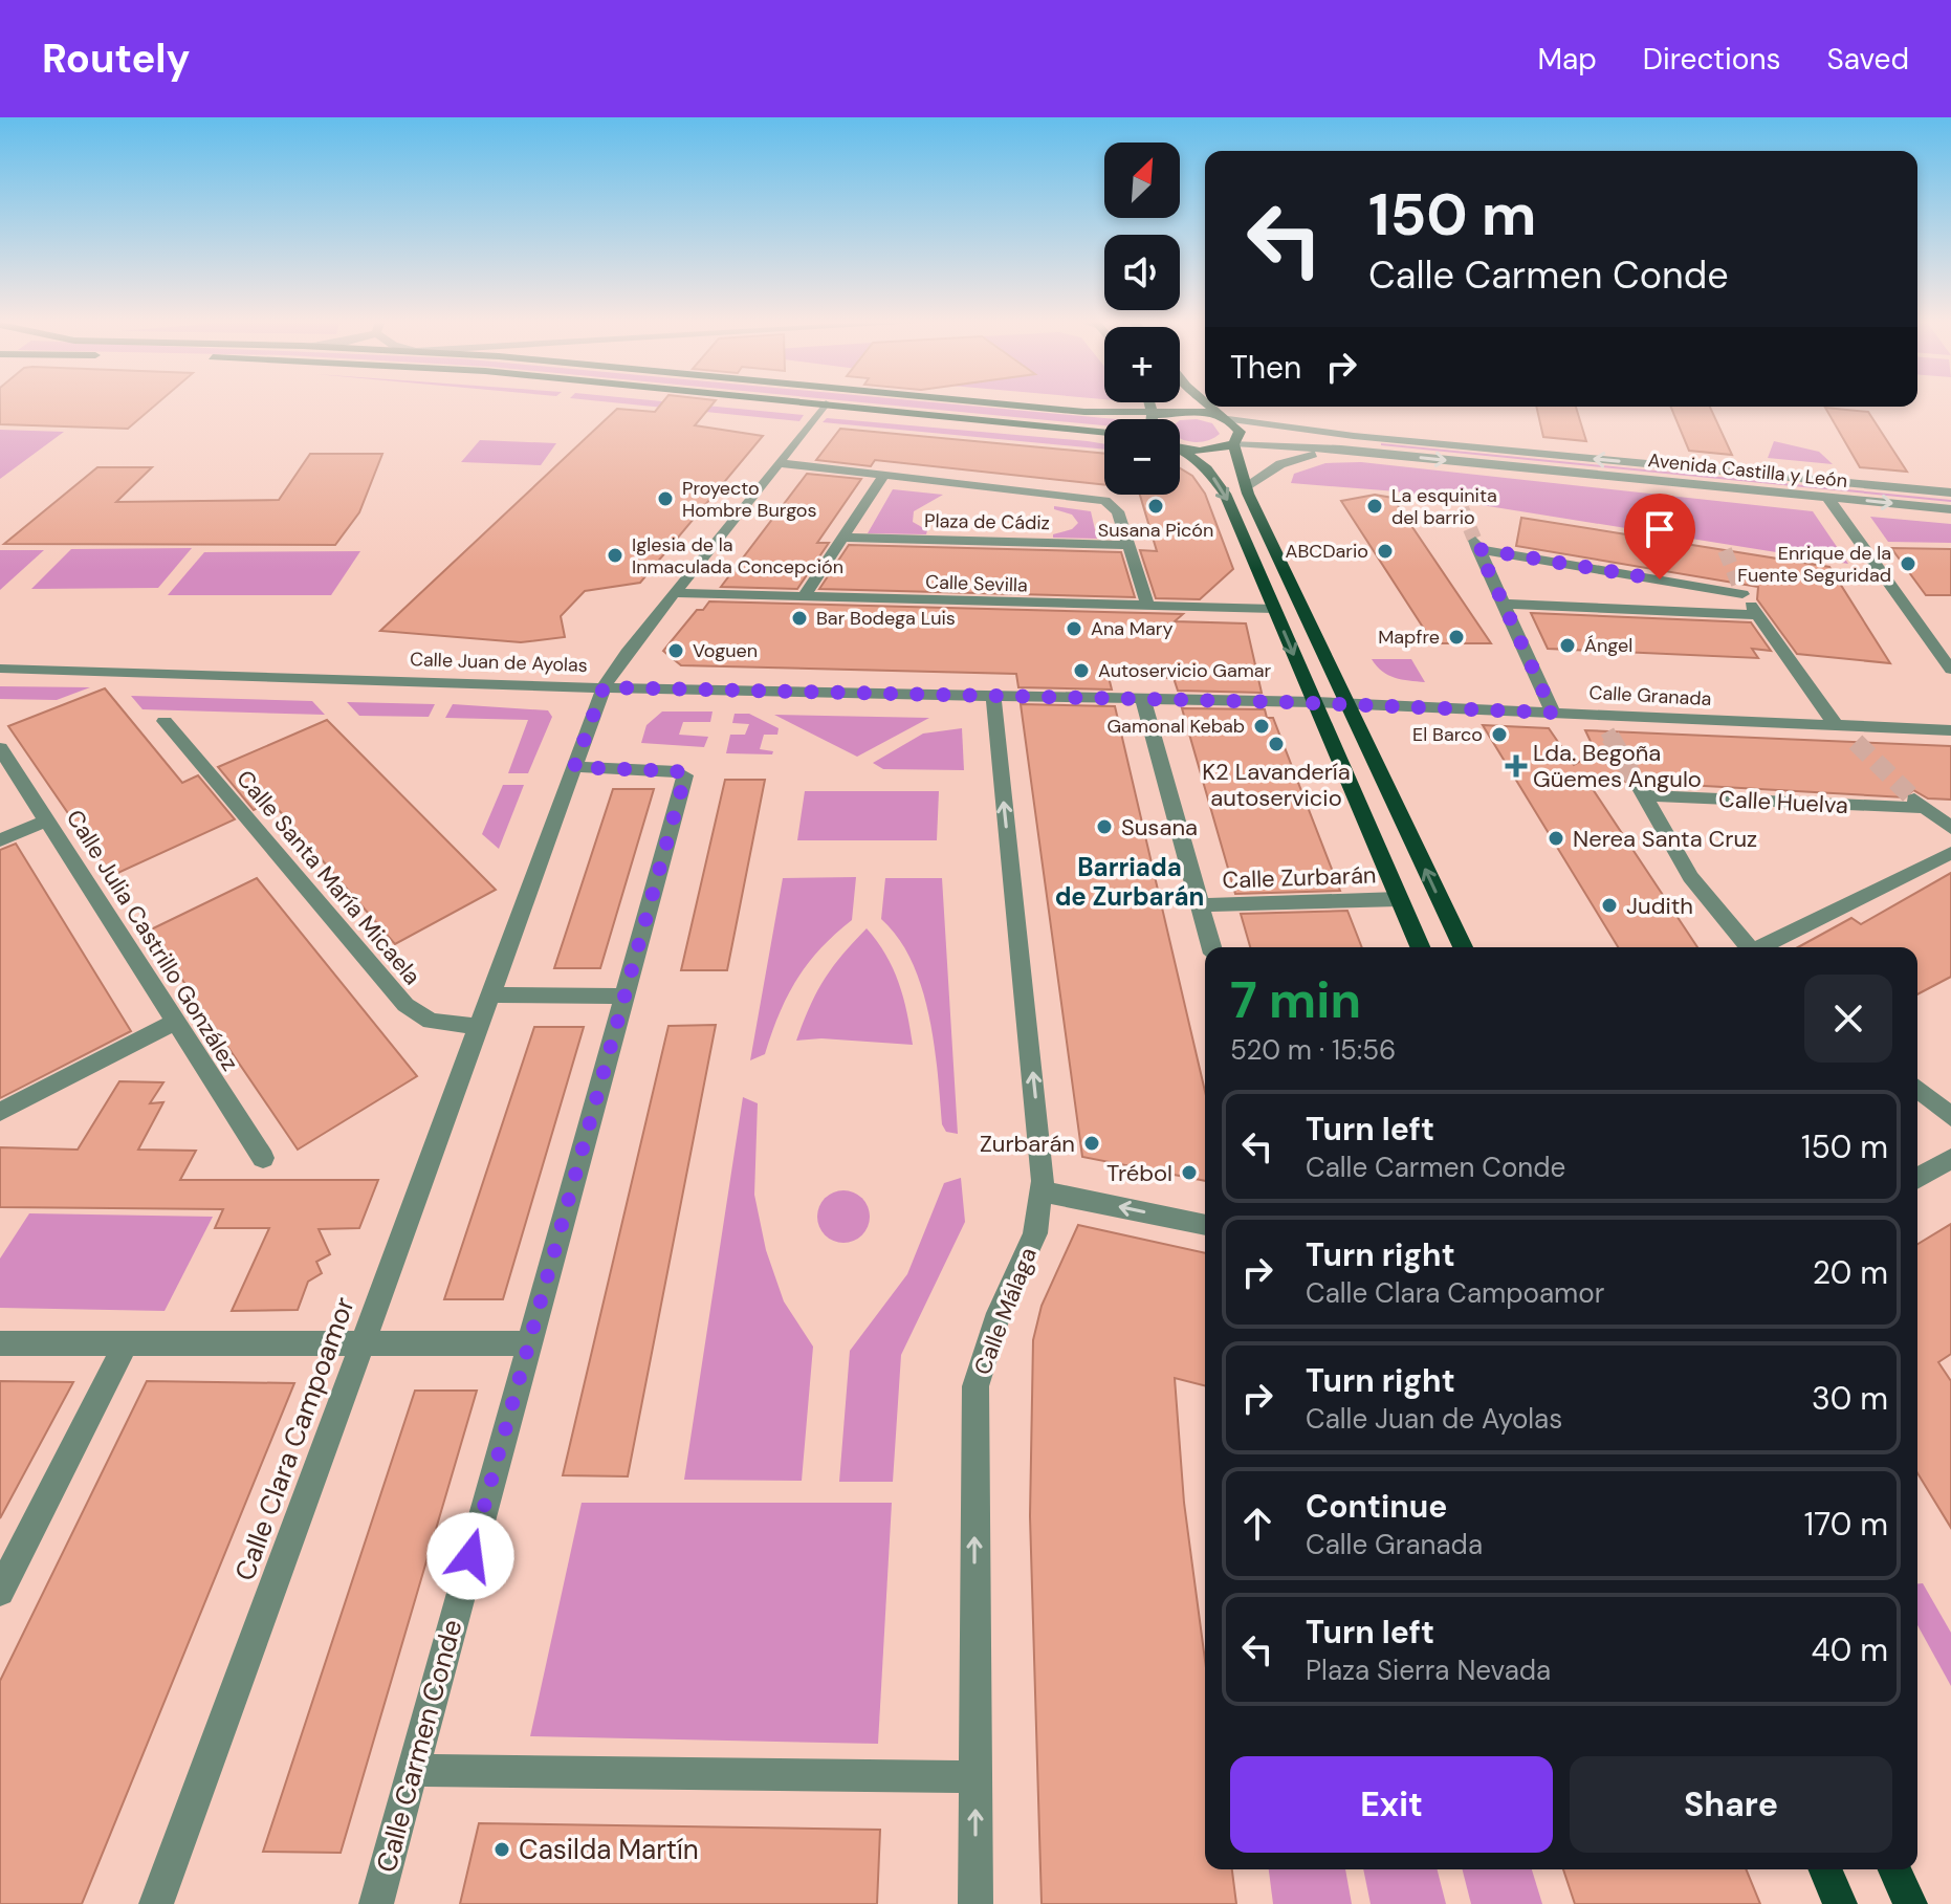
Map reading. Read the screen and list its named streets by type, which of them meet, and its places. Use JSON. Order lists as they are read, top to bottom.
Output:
{
  "streets": {
    "street": [
      "Avenida Castilla y León",
      "Plaza de Cádiz",
      "Calle Sevilla",
      "Calle Juan de Ayolas",
      "Calle Granada",
      "Calle Huelva",
      "Calle Santa María Micaela",
      "Calle Zurbarán",
      "Calle Julia Castrillo González",
      "Calle Málaga",
      "Calle Clara Campoamor",
      "Calle Carmen Conde"
    ]
  },
  "crossings": [
    ["Plaza de Cádiz", "Calle Sevilla"],
    ["Plaza de Cádiz", "Calle Clara Campoamor"],
    ["Calle Sevilla", "Calle Clara Campoamor"],
    ["Calle Juan de Ayolas", "Calle Granada"],
    ["Calle Juan de Ayolas", "Calle Zurbarán"],
    ["Calle Juan de Ayolas", "Calle Málaga"],
    ["Calle Juan de Ayolas", "Calle Clara Campoamor"],
    ["Calle Santa María Micaela", "Calle Clara Campoamor"],
    ["Calle Clara Campoamor", "Calle Carmen Conde"]
  ],
  "one_way": ["Calle Málaga"],
  "districts": ["Barriada de Zurbarán"],
  "places": {
    "other": [
      "Proyecto Hombre Burgos",
      "Susana Picón",
      "La esquinita del barrio",
      "ABCDario",
      "Iglesia de la Inmaculada Concepción",
      "Enrique de la Fuente Seguridad",
      "Bar Bodega Luis",
      "Ana Mary",
      "Mapfre",
      "Ángel",
      "Voguen",
      "Autoservicio Gamar",
      "Gamonal Kebab",
      "El Barco",
      "K2 Lavandería autoservicio",
      "Susana",
      "Nerea Santa Cruz",
      "Judith",
      "Zurbarán",
      "Trébol",
      "Casilda Martín"
    ],
    "health": ["Lda. Begoña Güemes Angulo"]
  },
  "north": "top right",
  "page": {
    "header": "Routely",
    "nav": ["Map", "Directions", "Saved"],
    "map_buttons": ["+", "−"],
    "turn": ["150 m", "Calle Carmen Conde"],
    "then": "Then",
    "heading": ["7 min", "520 m · 15:56"],
    "list": [
      {
        "name": "Turn left",
        "note": "Calle Carmen Conde",
        "value": "150 m"
      },
      {
        "name": "Turn right",
        "note": "Calle Clara Campoamor",
        "value": "20 m"
      },
      {
        "name": "Turn right",
        "note": "Calle Juan de Ayolas",
        "value": "30 m"
      },
      {
        "name": "Continue",
        "note": "Calle Granada",
        "value": "170 m"
      },
      {
        "name": "Turn left",
        "note": "Plaza Sierra Nevada",
        "value": "40 m"
      }
    ],
    "buttons": ["Exit", "Share"]
  }
}
